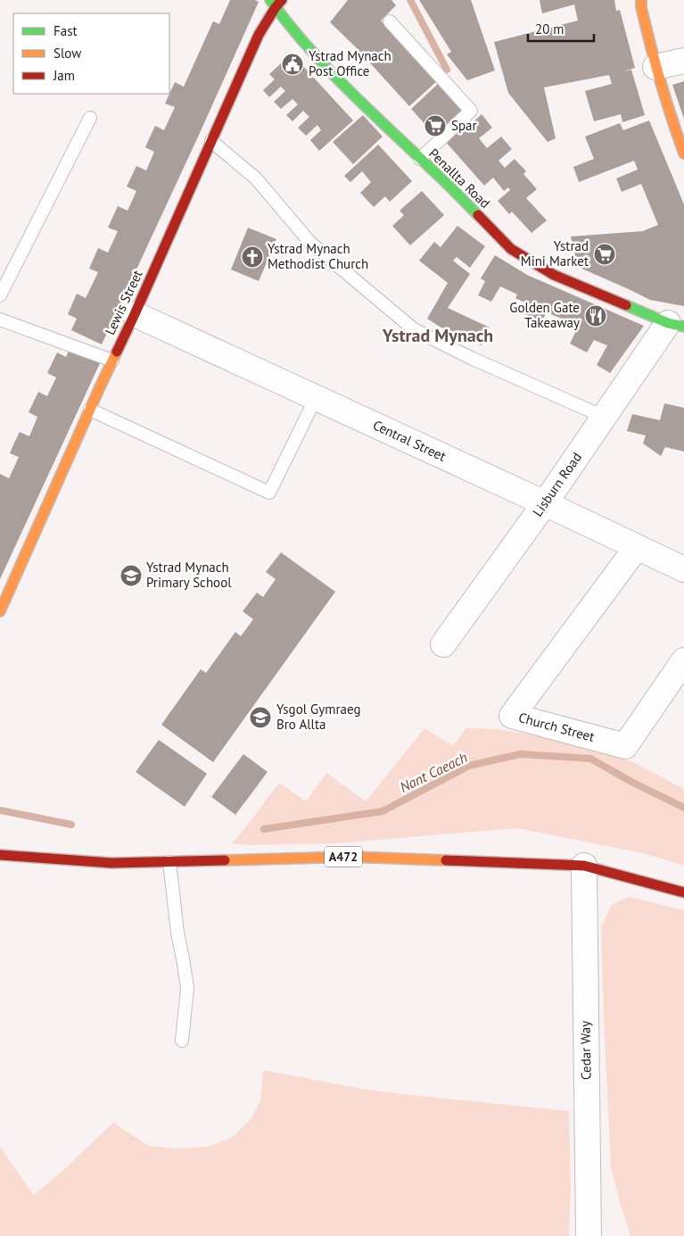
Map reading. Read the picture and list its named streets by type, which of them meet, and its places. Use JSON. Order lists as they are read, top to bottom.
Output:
{
  "streets": {
    "street": [
      "Penallta Road",
      "Lewis Street",
      "Central Street",
      "Lisburn Road",
      "Church Street",
      "A472",
      "Cedar Way"
    ]
  },
  "crossings": [
    ["Penallta Road", "Lewis Street"],
    ["Penallta Road", "Lisburn Road"],
    ["Lewis Street", "Central Street"],
    ["Central Street", "Lisburn Road"],
    ["Central Street", "Church Street"],
    ["A472", "Cedar Way"]
  ],
  "districts": ["Ystrad Mynach"],
  "water": ["Nant Caeach"],
  "places": {
    "public building": ["Ystrad Mynach Post Office"],
    "supermarket": ["Spar", "Ystrad Mini Market"],
    "church": ["Ystrad Mynach Methodist Church"],
    "restaurant": ["Golden Gate Takeaway"],
    "school or university": ["Ystrad Mynach Primary School", "Ysgol Gymraeg Bro Allta"]
  },
  "legend": ["Fast", "Slow", "Jam"],
  "scale_bar": "20 m"
}
